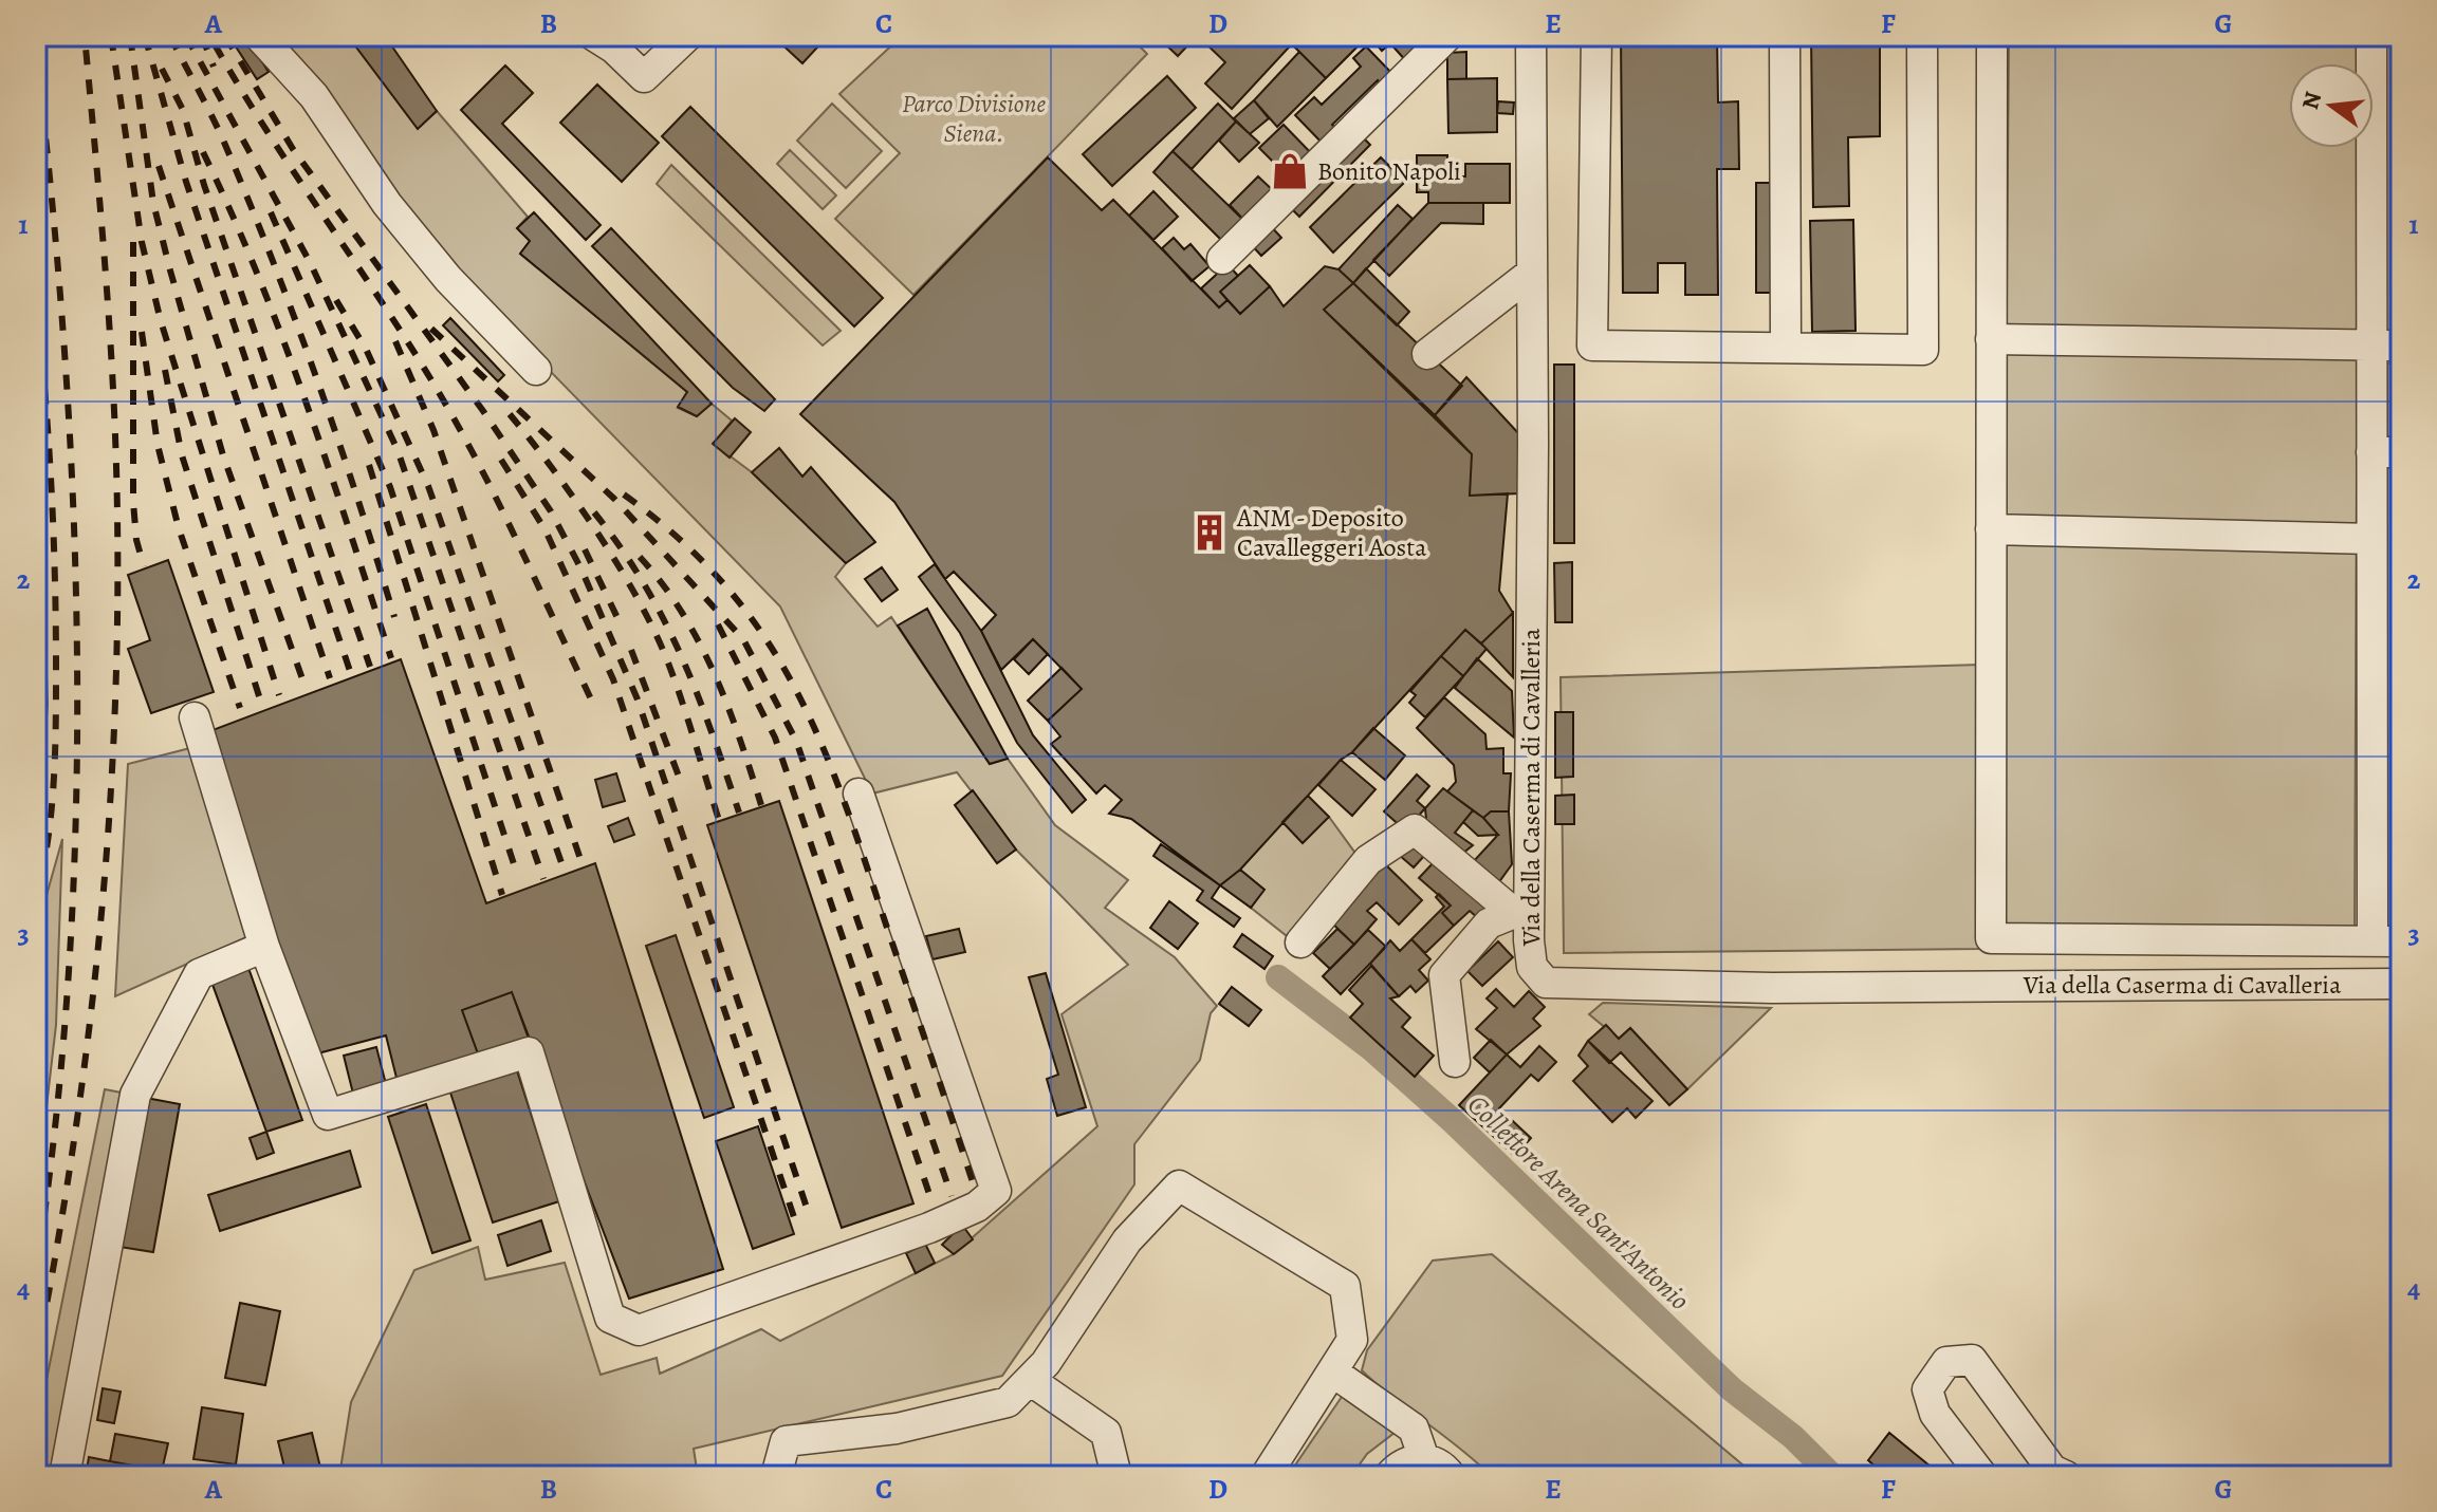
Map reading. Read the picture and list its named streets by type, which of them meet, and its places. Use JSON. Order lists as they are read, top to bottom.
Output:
{
  "streets": {
    "street": ["Via della Caserma di Cavalleria"]
  },
  "water": ["Collettore Arena Sant'Antonio"],
  "parks": ["Parco Divisione Siena."],
  "places": {
    "shop": ["Bonito Napoli"],
    "building": ["ANM - Deposito Cavalleggeri Aosta"]
  },
  "north": "left",
  "grid": {
    "columns": [
      "A",
      "B",
      "C",
      "D",
      "E",
      "F",
      "G"
    ],
    "rows": [
      "1",
      "2",
      "3",
      "4"
    ]
  }
}
